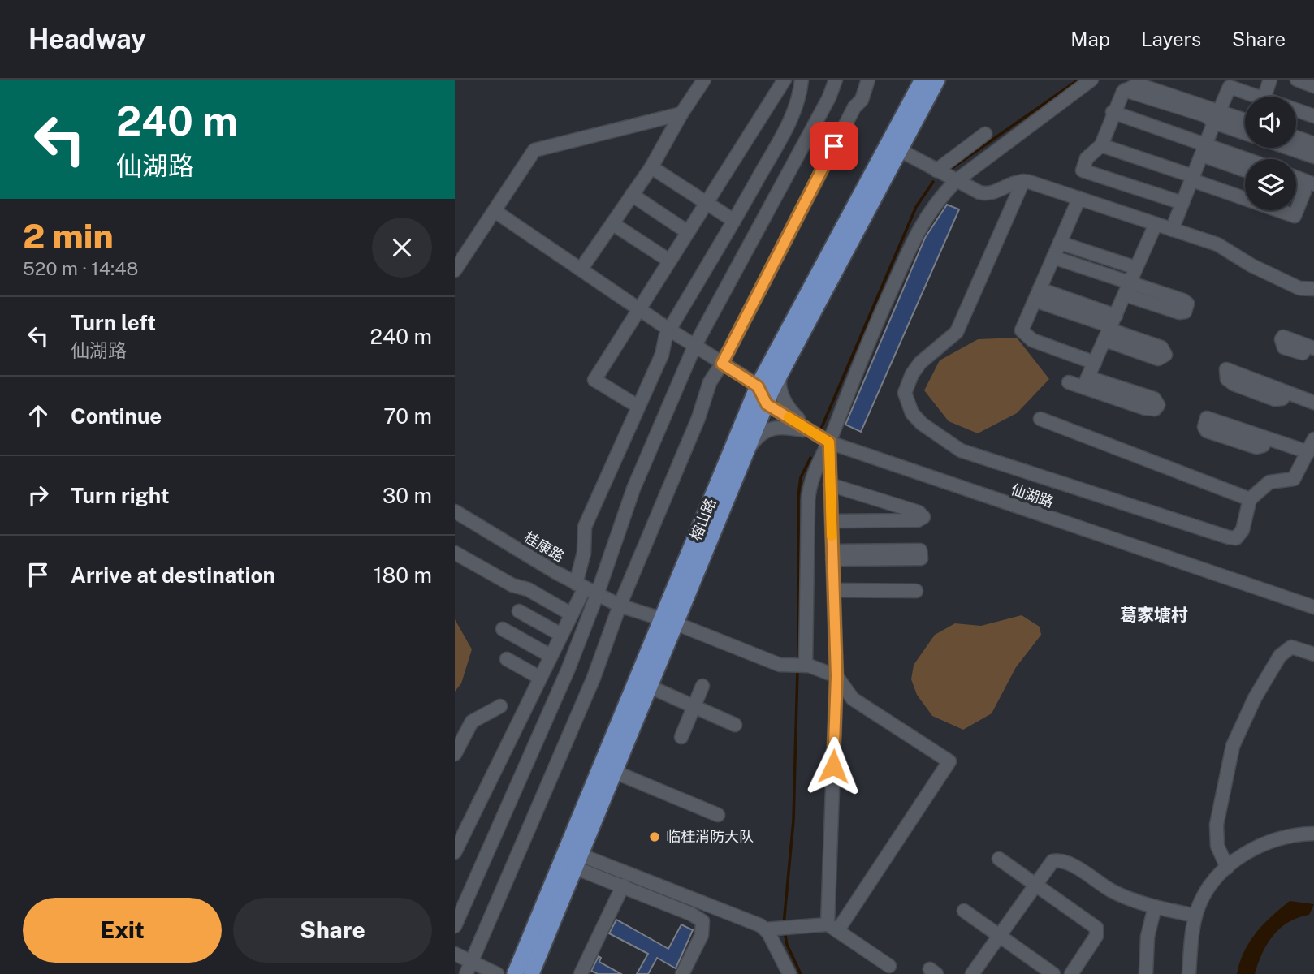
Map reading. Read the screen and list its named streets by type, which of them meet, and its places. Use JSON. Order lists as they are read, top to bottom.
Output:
{
  "streets": {
    "main road": ["榕山路"],
    "street": ["仙湖路", "桂康路"]
  },
  "crossings": [
    ["仙湖路", "榕山路"],
    ["榕山路", "桂康路"]
  ],
  "districts": ["葛家塘村"],
  "places": ["临桂消防大队"],
  "page": {
    "header": "Headway",
    "nav": ["Map", "Layers", "Share"],
    "turn": ["240 m", "仙湖路"],
    "heading": ["2 min", "520 m · 14:48"],
    "list": [
      {
        "name": "Turn left",
        "note": "仙湖路",
        "value": "240 m"
      },
      {
        "name": "Continue",
        "value": "70 m"
      },
      {
        "name": "Turn right",
        "value": "30 m"
      },
      {
        "name": "Arrive at destination",
        "value": "180 m"
      }
    ],
    "buttons": ["Exit", "Share"]
  }
}
